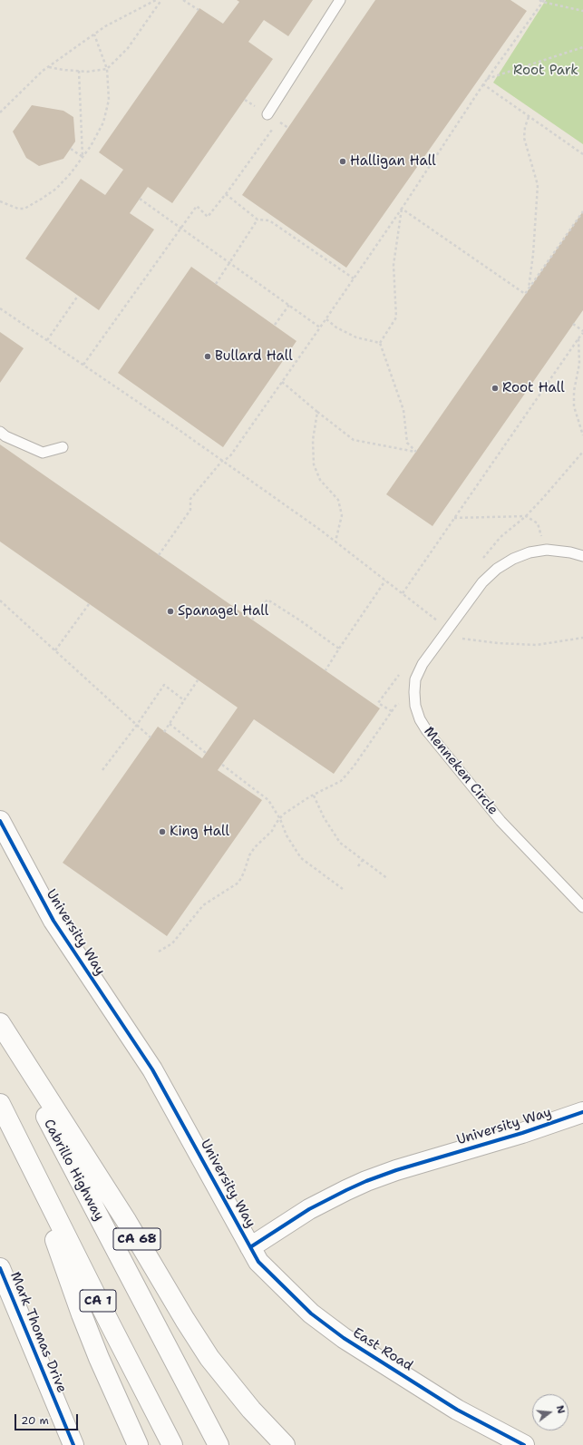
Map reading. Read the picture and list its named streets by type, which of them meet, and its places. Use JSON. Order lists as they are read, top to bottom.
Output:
{
  "streets": {
    "main road": [
      "University Way",
      "Cabrillo Highway",
      "CA 68",
      "CA 1",
      "Mark Thomas Drive",
      "East Road"
    ],
    "lane": ["Menneken Circle"]
  },
  "crossings": [
    ["University Way", "East Road"]
  ],
  "parks": ["Root Park"],
  "places": [
    "Halligan Hall",
    "Bullard Hall",
    "Root Hall",
    "Spanagel Hall",
    "King Hall"
  ],
  "scale_bar": "20 m",
  "north": "right"
}
